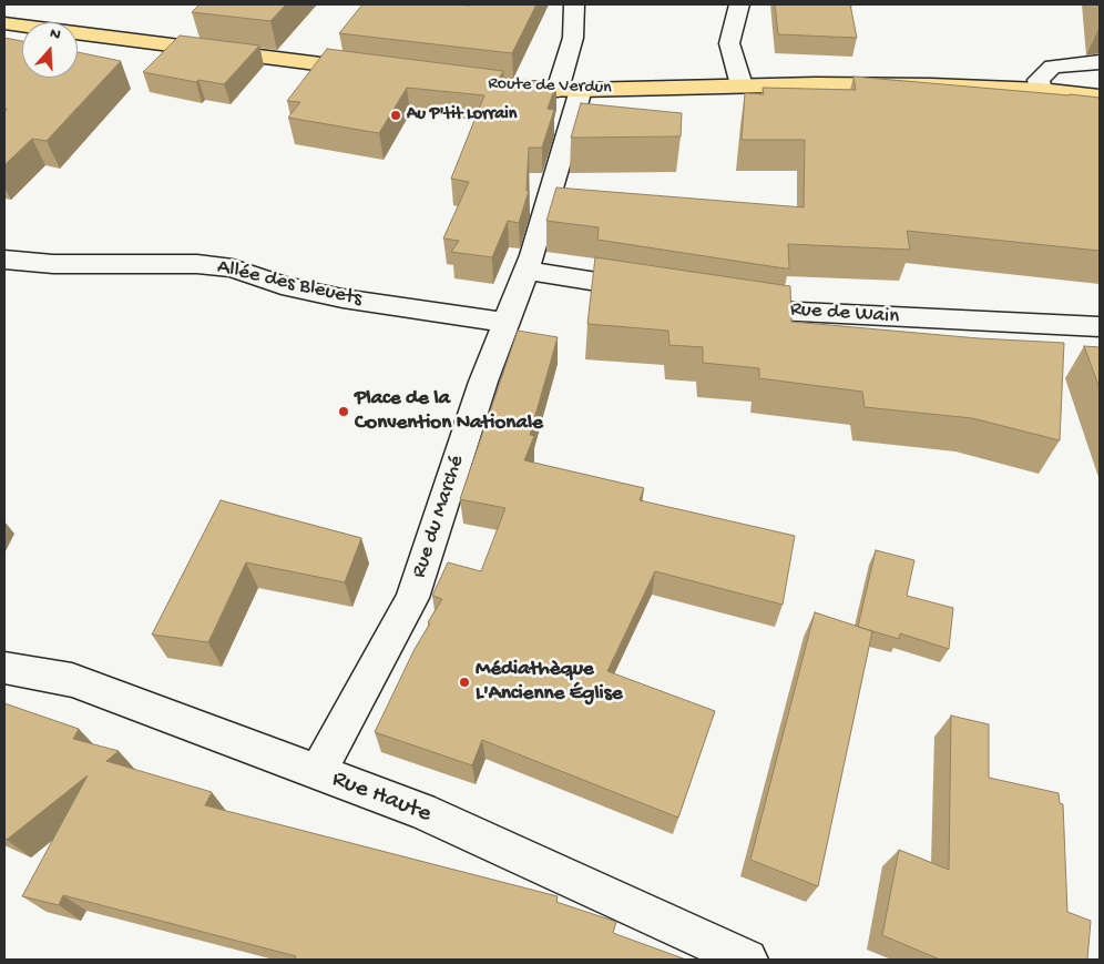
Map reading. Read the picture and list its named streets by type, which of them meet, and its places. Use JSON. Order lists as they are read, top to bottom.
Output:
{
  "streets": {
    "main road": ["Route de Verdun"],
    "street": [
      "Allée des Bleuets",
      "Rue de Wain",
      "Rue du Marché",
      "Rue Haute"
    ]
  },
  "crossings": [
    ["Route de Verdun", "Rue du Marché"],
    ["Allée des Bleuets", "Rue du Marché"],
    ["Rue du Marché", "Rue Haute"]
  ],
  "places": ["Au P'tit Lorrain", "Place de la Convention Nationale", "Médiathèque L'Ancienne Église"],
  "north": "top"
}
